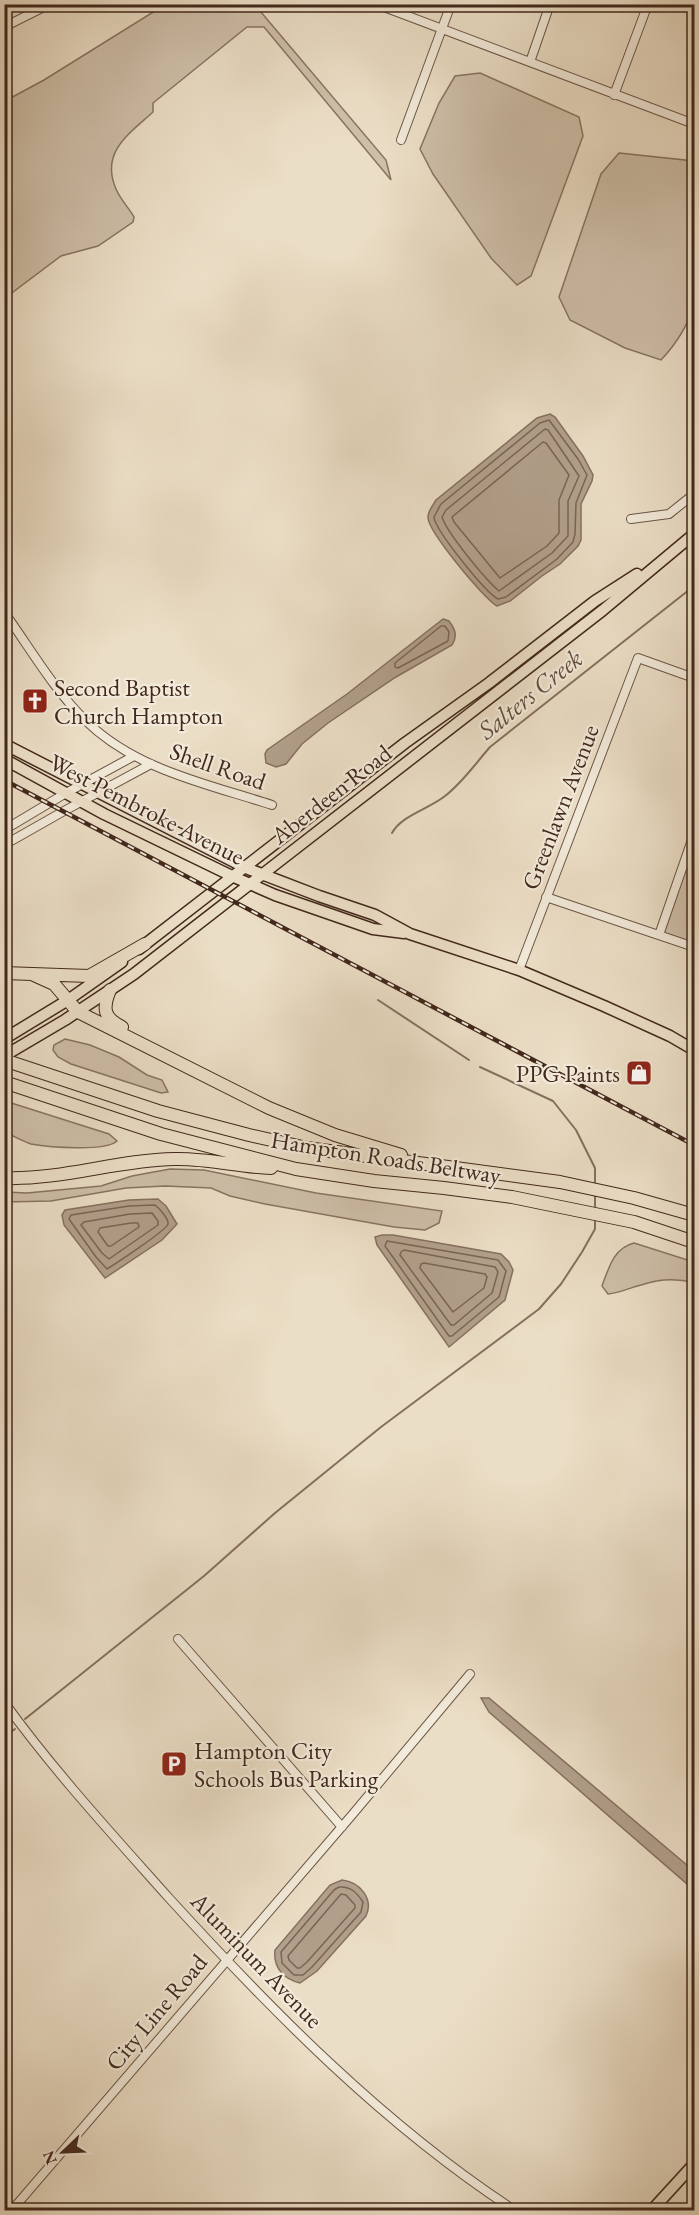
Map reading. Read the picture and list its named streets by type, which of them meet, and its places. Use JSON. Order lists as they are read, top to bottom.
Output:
{
  "streets": {
    "highway": ["Hampton Roads Beltway"],
    "main road": ["Aberdeen Road", "West Pembroke Avenue"],
    "street": [
      "Shell Road",
      "Greenlawn Avenue",
      "Aluminum Avenue",
      "City Line Road"
    ]
  },
  "crossings": [
    ["Aberdeen Road", "West Pembroke Avenue"],
    ["Aberdeen Road", "Hampton Roads Beltway"],
    ["Greenlawn Avenue", "West Pembroke Avenue"],
    ["Aluminum Avenue", "City Line Road"]
  ],
  "water": ["Salters Creek"],
  "places": {
    "church": ["Second Baptist Church Hampton"],
    "shop": ["PPG Paints"],
    "parking": ["Hampton City Schools Bus Parking"]
  },
  "north": "bottom left"
}
